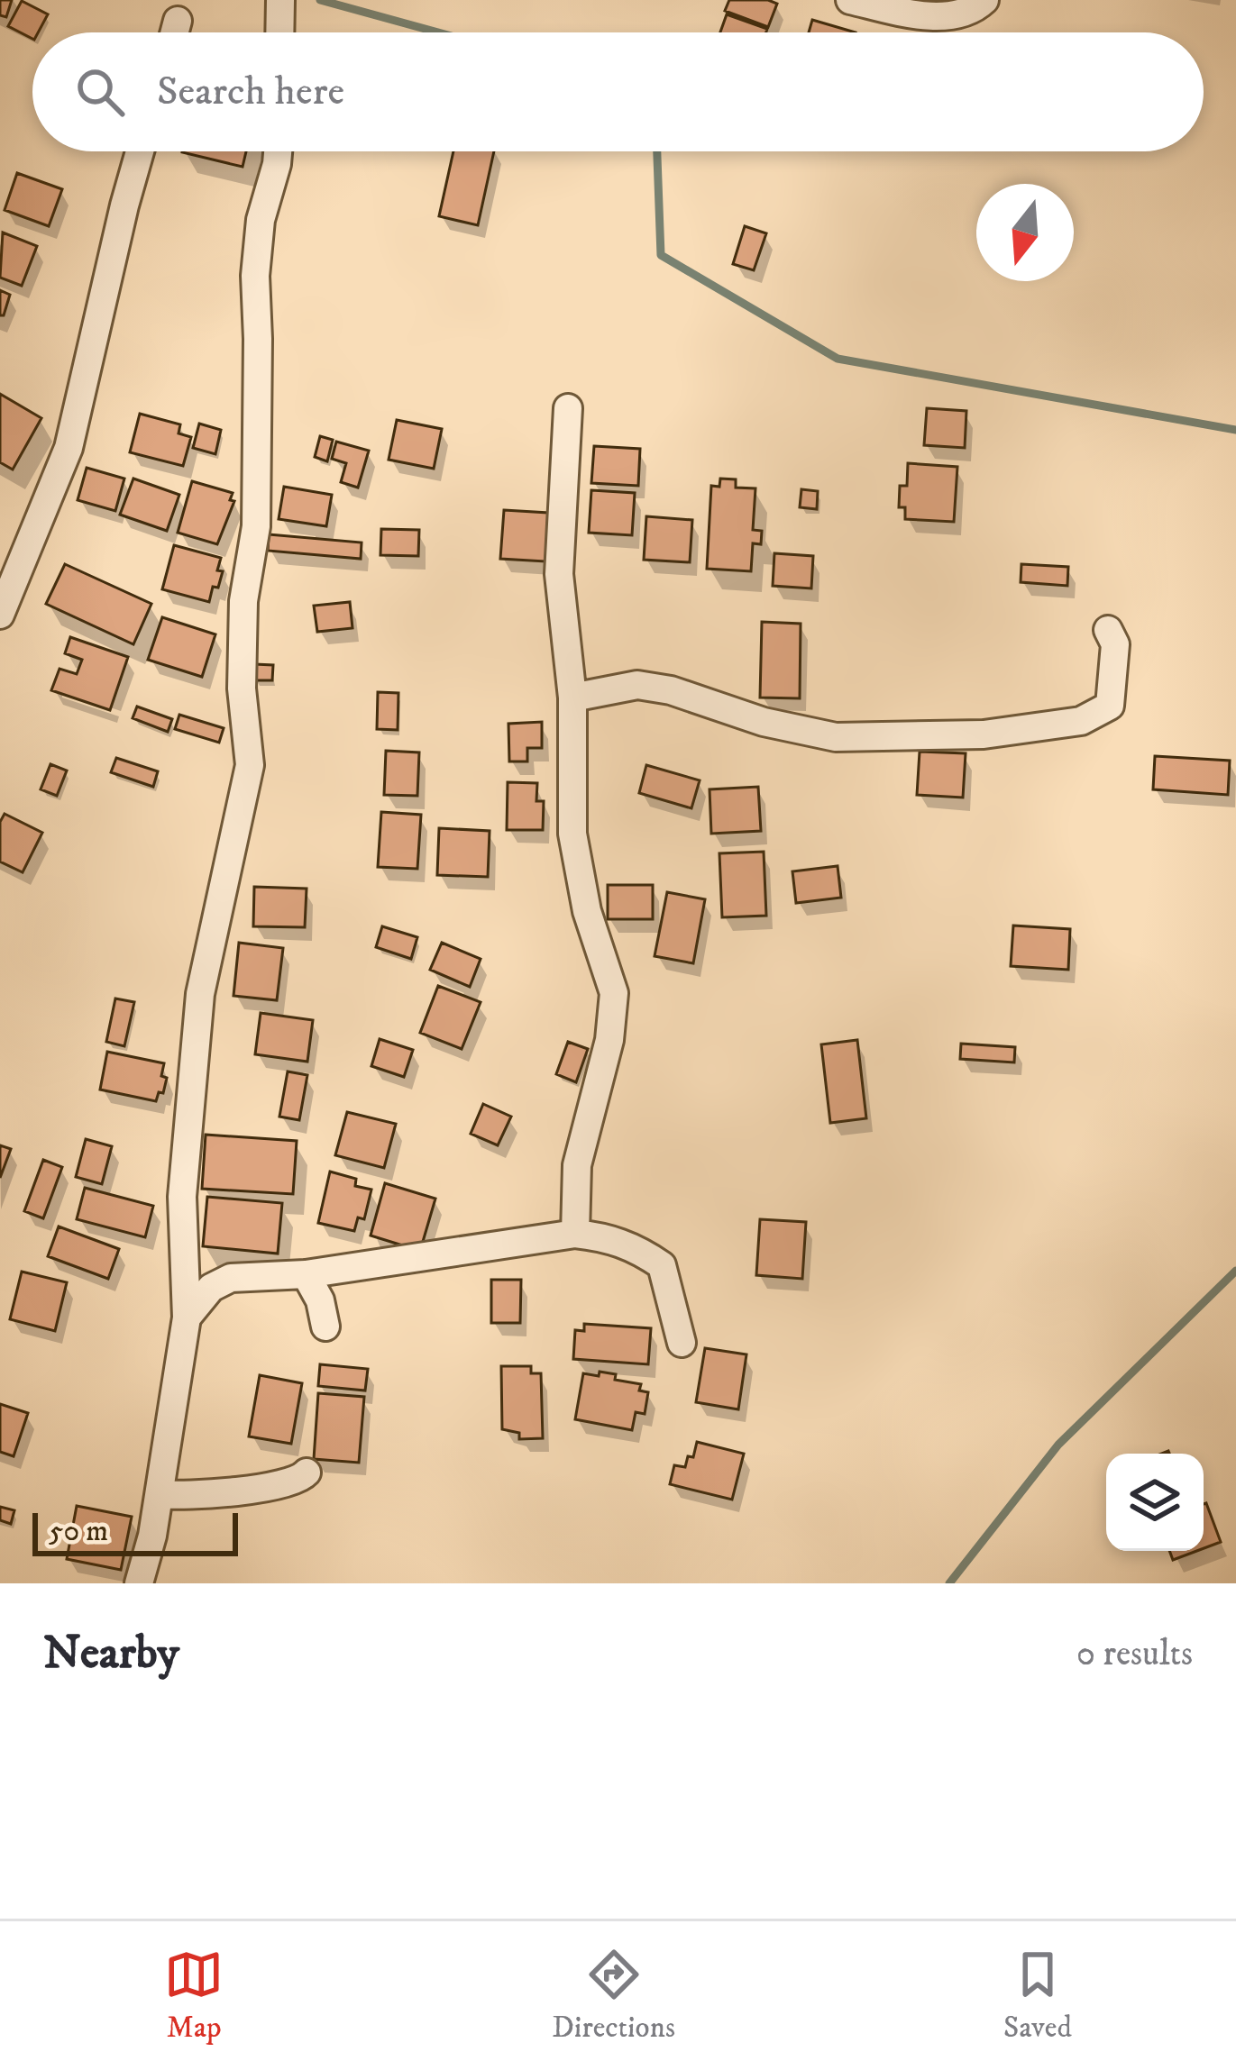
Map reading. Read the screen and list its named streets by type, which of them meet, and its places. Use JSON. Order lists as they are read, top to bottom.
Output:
{
  "scale_bar": "50 m",
  "north": "bottom",
  "page": {
    "search": "Search here",
    "scale": "50 m",
    "heading": ["Nearby", "0 results"],
    "nav": ["Map", "Directions", "Saved"]
  }
}
